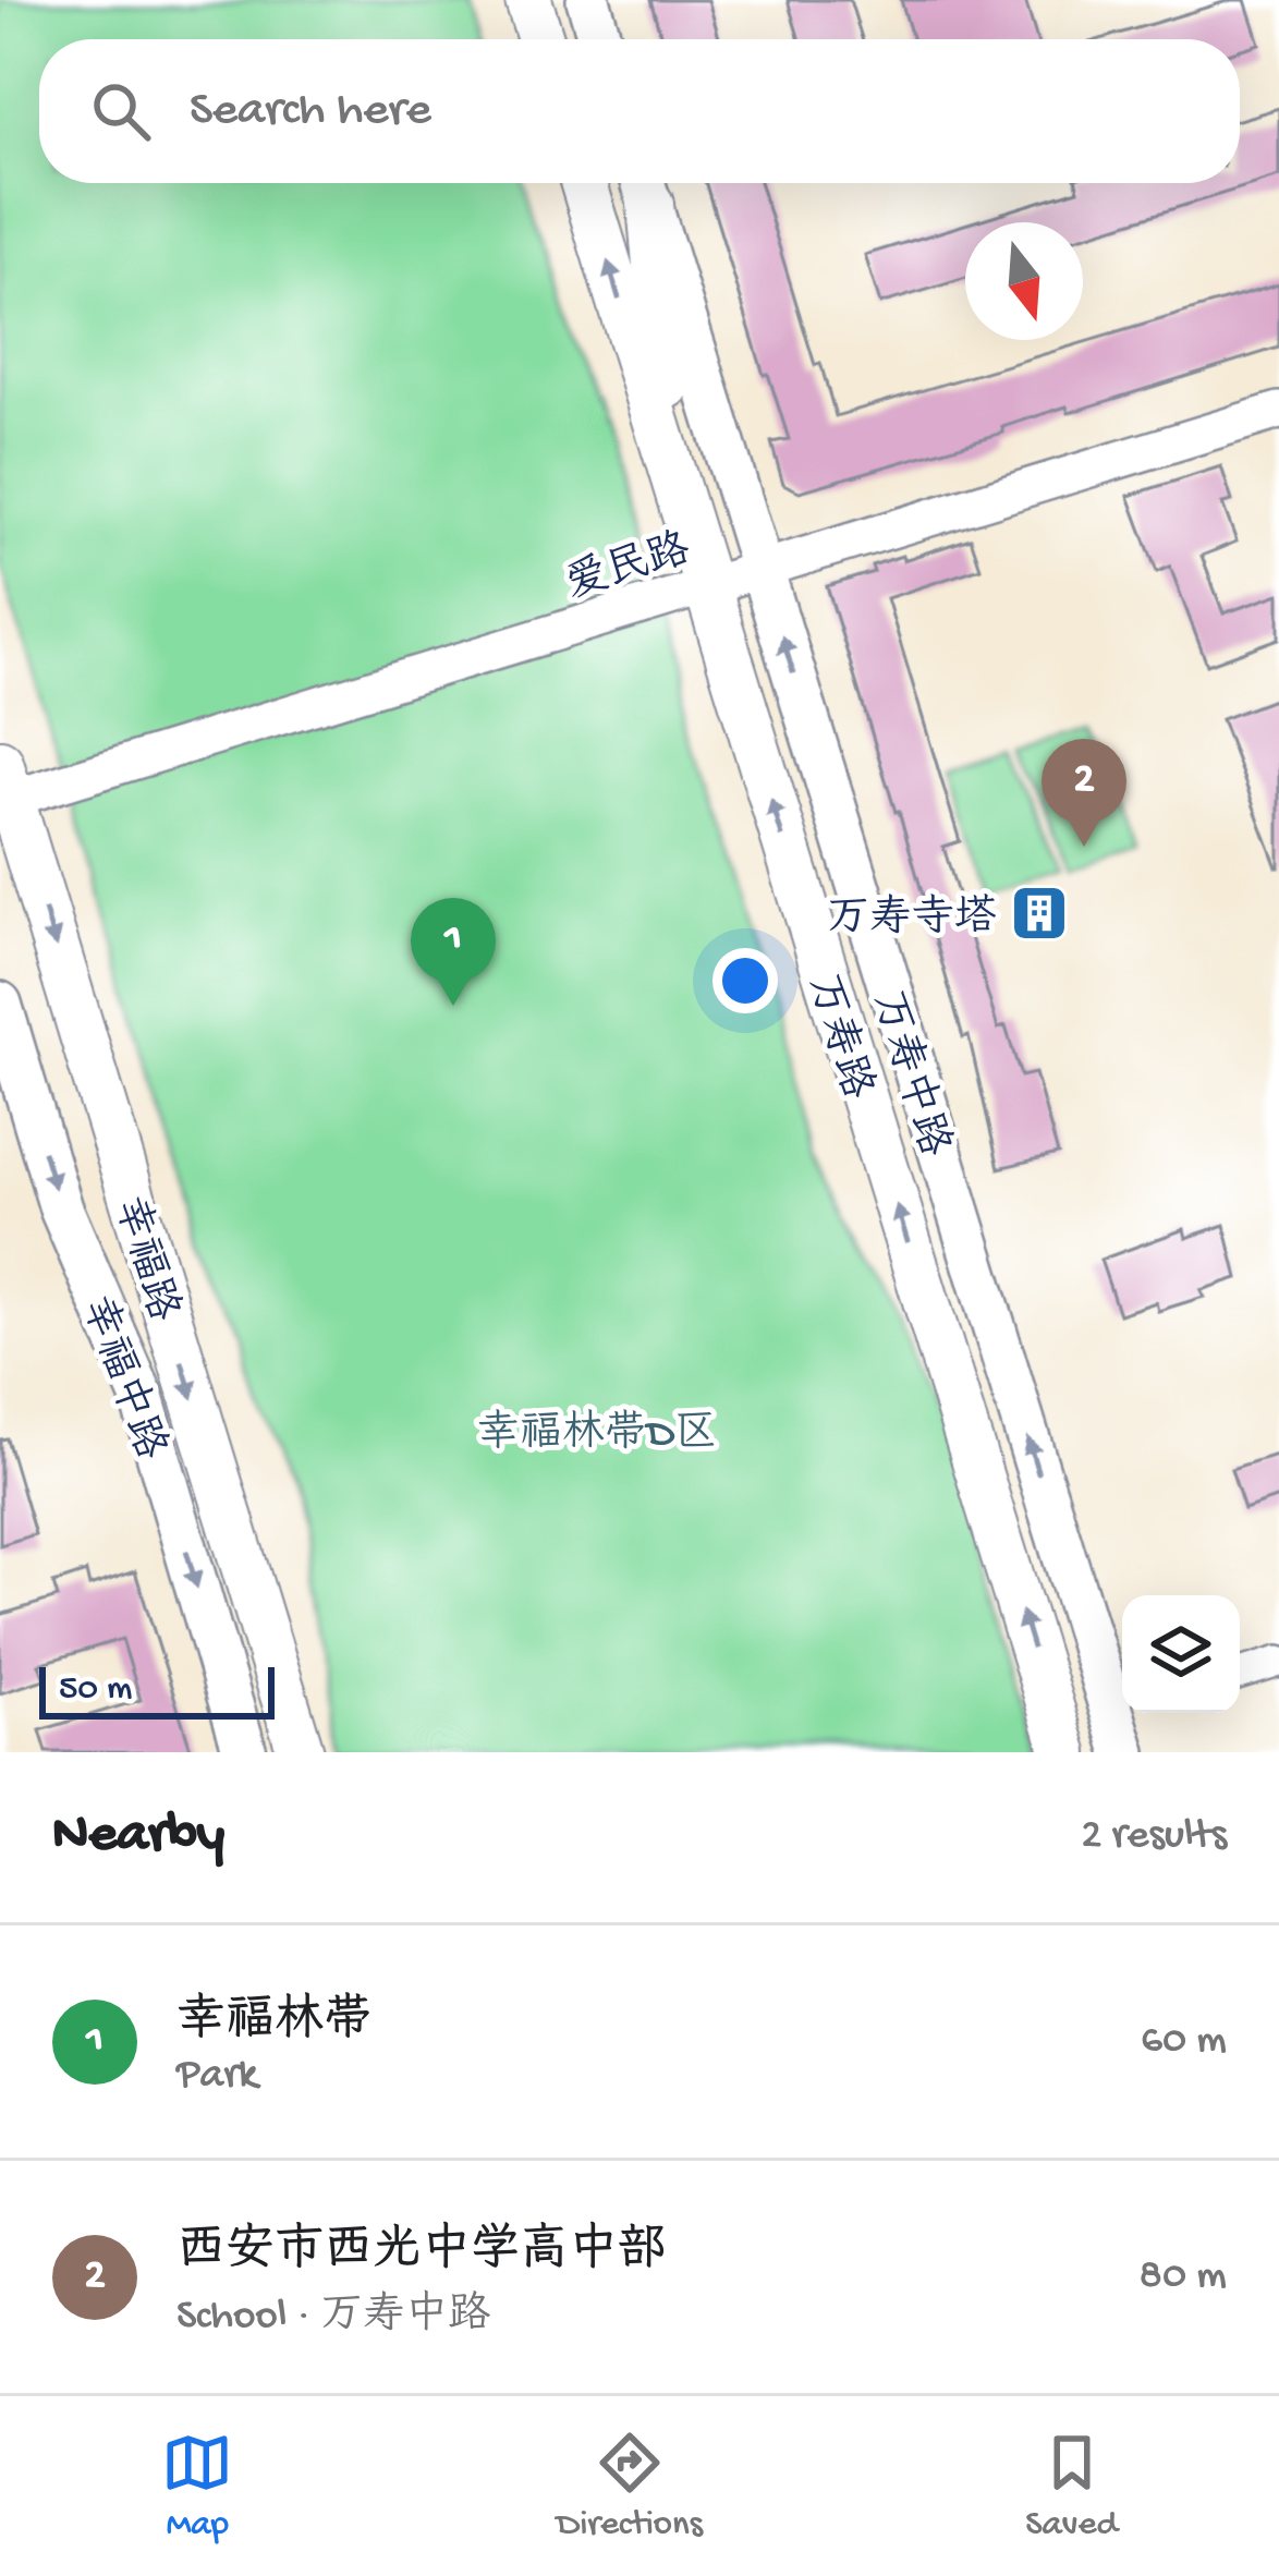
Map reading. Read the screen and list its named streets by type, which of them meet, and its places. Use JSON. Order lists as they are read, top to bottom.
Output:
{
  "streets": {
    "main road": [
      "万寿路",
      "万寿中路",
      "幸福路",
      "幸福中路"
    ],
    "street": ["爱民路"]
  },
  "crossings": [
    ["爱民路", "万寿路"],
    ["爱民路", "万寿中路"],
    ["爱民路", "幸福路"]
  ],
  "one_way": [
    "万寿路",
    "万寿中路",
    "幸福路",
    "幸福中路"
  ],
  "parks": ["幸福林带D区"],
  "places": {
    "building": ["万寿寺塔"]
  },
  "scale_bar": "50 m",
  "north": "bottom",
  "page": {
    "search": "Search here",
    "pins": ["2", "1"],
    "scale": "50 m",
    "heading": ["Nearby", "2 results"],
    "list": [
      {
        "mark": "1",
        "name": "幸福林带",
        "note": "Park",
        "value": "60 m"
      },
      {
        "mark": "2",
        "name": "西安市西光中学高中部",
        "note": "School · 万寿中路",
        "value": "80 m"
      }
    ],
    "nav": ["Map", "Directions", "Saved"]
  }
}
